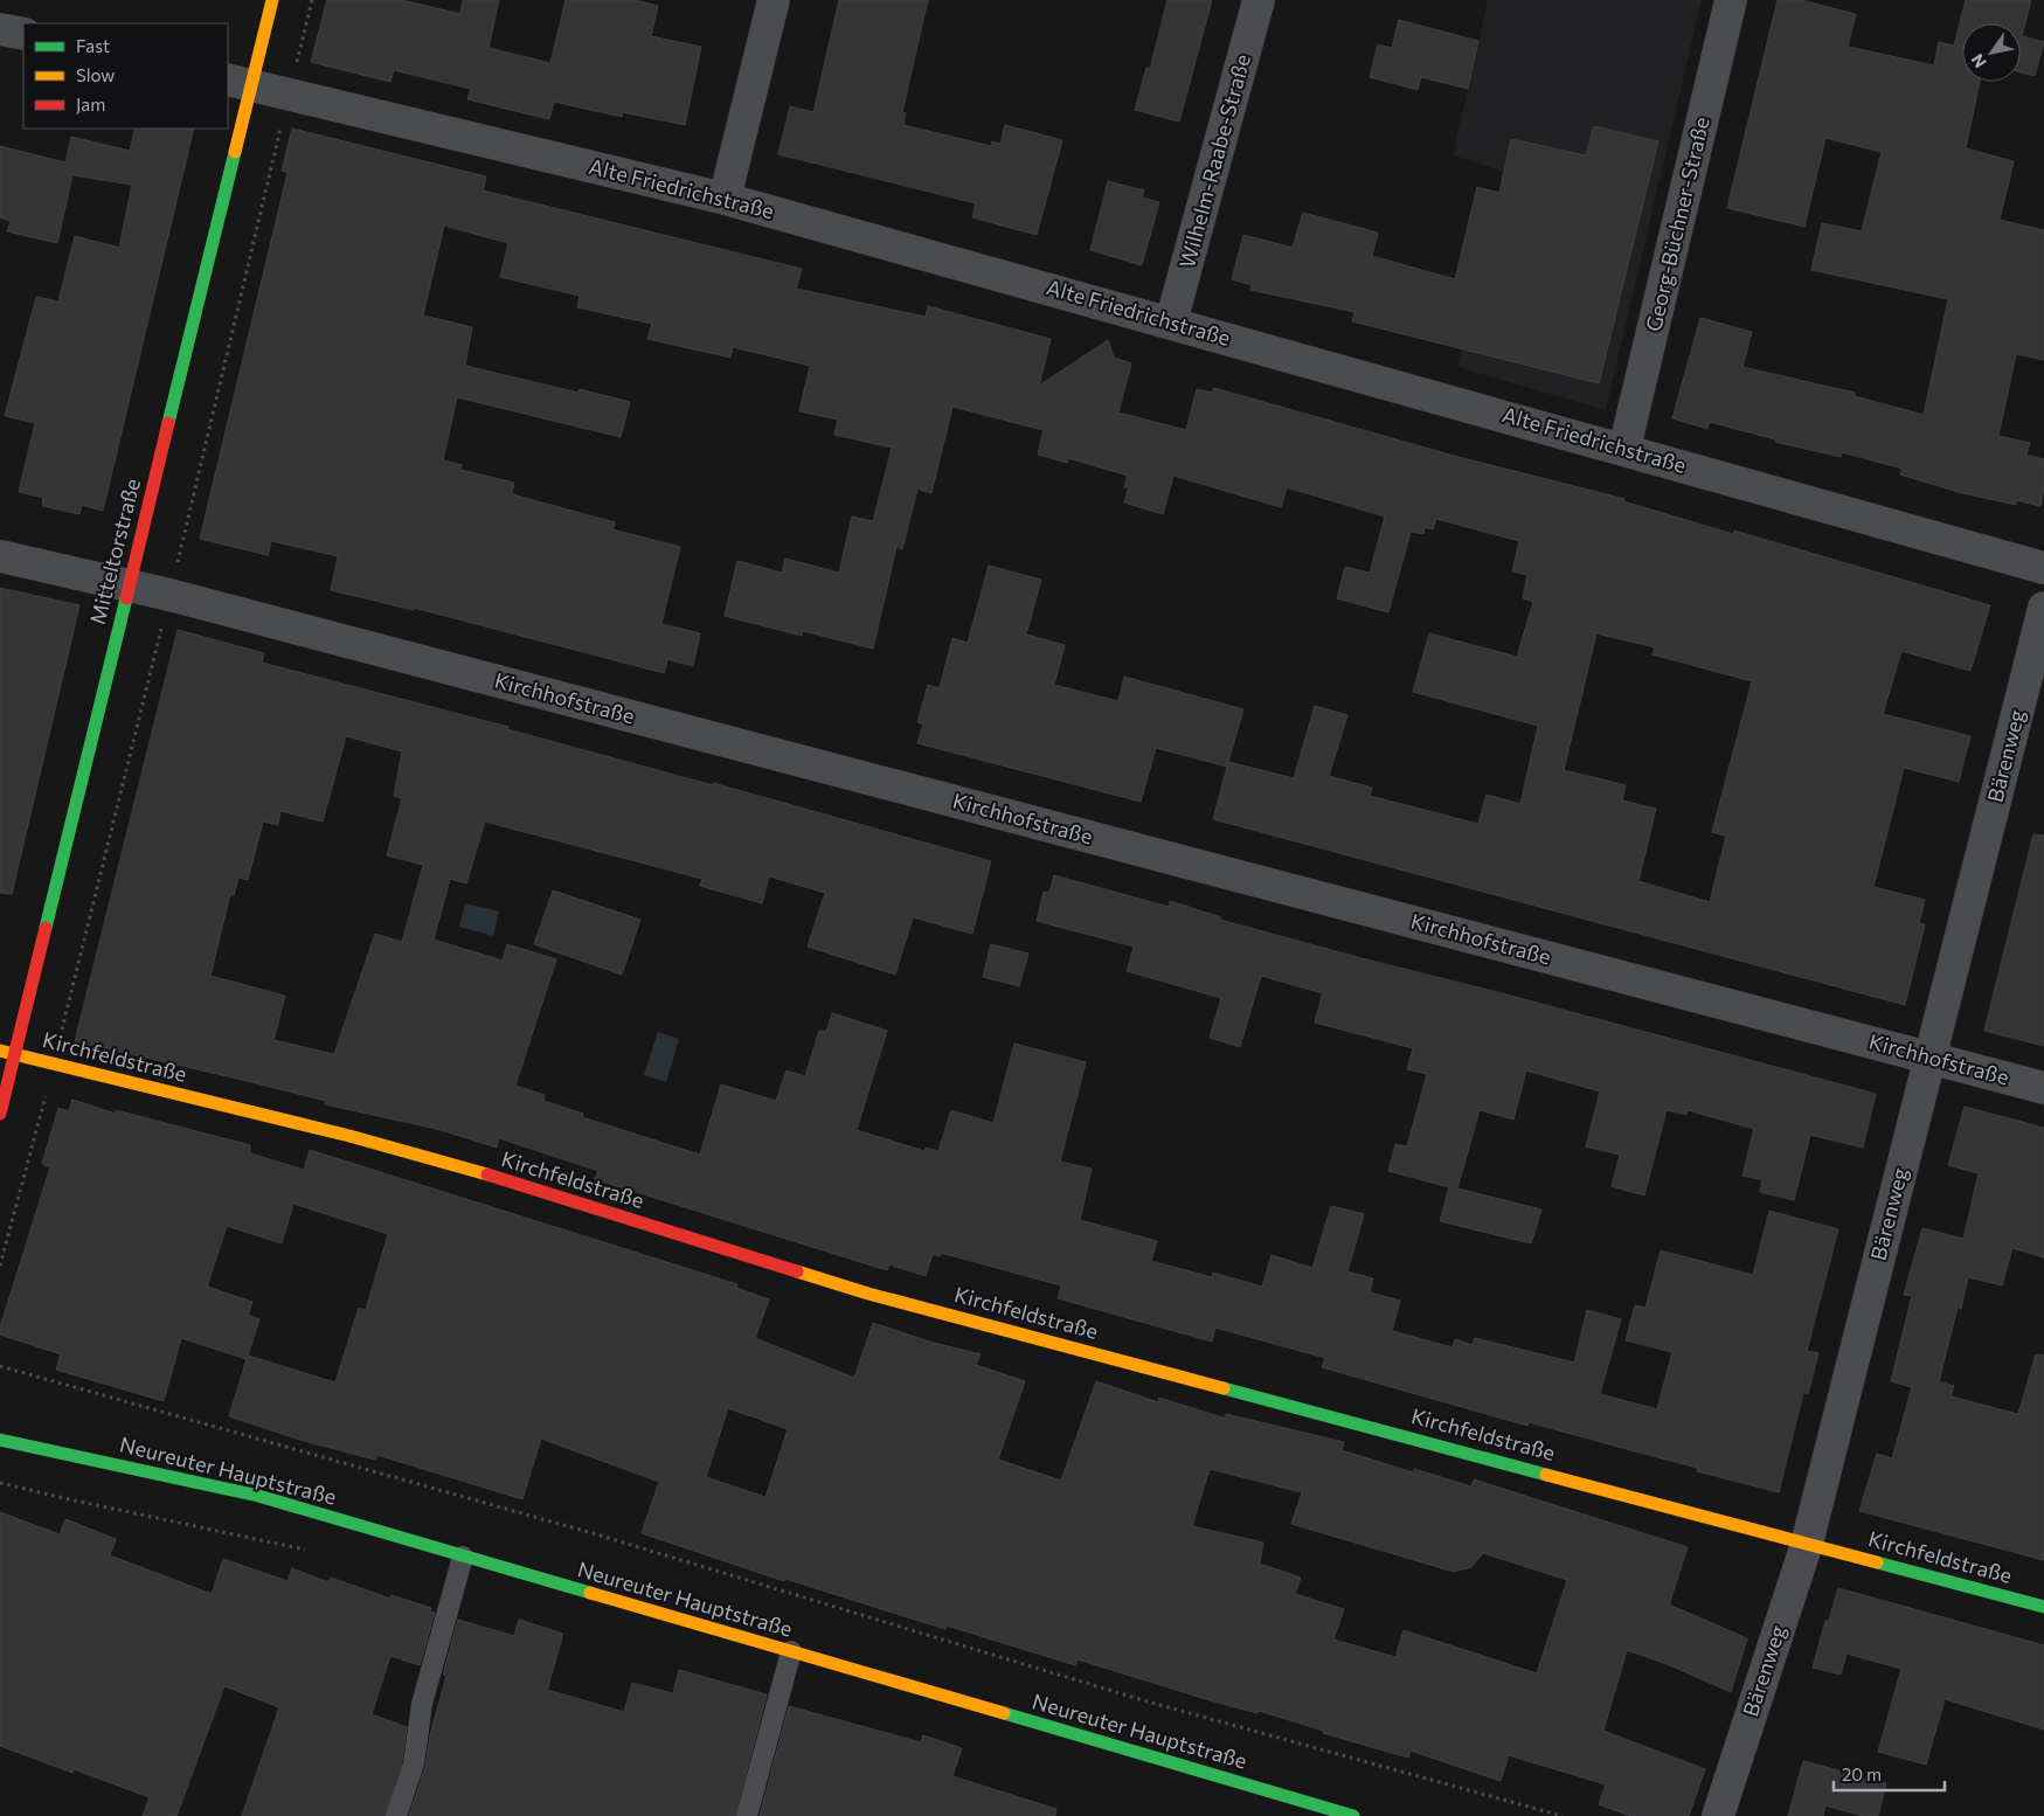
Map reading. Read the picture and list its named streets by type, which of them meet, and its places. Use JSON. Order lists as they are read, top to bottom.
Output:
{
  "streets": {
    "street": [
      "Wilhelm-Raabe-Straße",
      "Alte Friedrichstraße",
      "Georg-Büchner-Straße",
      "Mitteltorstraße",
      "Kirchhofstraße",
      "Bärenweg",
      "Kirchfeldstraße",
      "Neureuter Hauptstraße"
    ]
  },
  "crossings": [
    ["Wilhelm-Raabe-Straße", "Alte Friedrichstraße"],
    ["Alte Friedrichstraße", "Georg-Büchner-Straße"],
    ["Alte Friedrichstraße", "Mitteltorstraße"],
    ["Mitteltorstraße", "Kirchhofstraße"],
    ["Mitteltorstraße", "Kirchfeldstraße"],
    ["Kirchhofstraße", "Bärenweg"],
    ["Bärenweg", "Kirchfeldstraße"]
  ],
  "legend": ["Fast", "Slow", "Jam"],
  "scale_bar": "20 m",
  "north": "bottom left"
}
